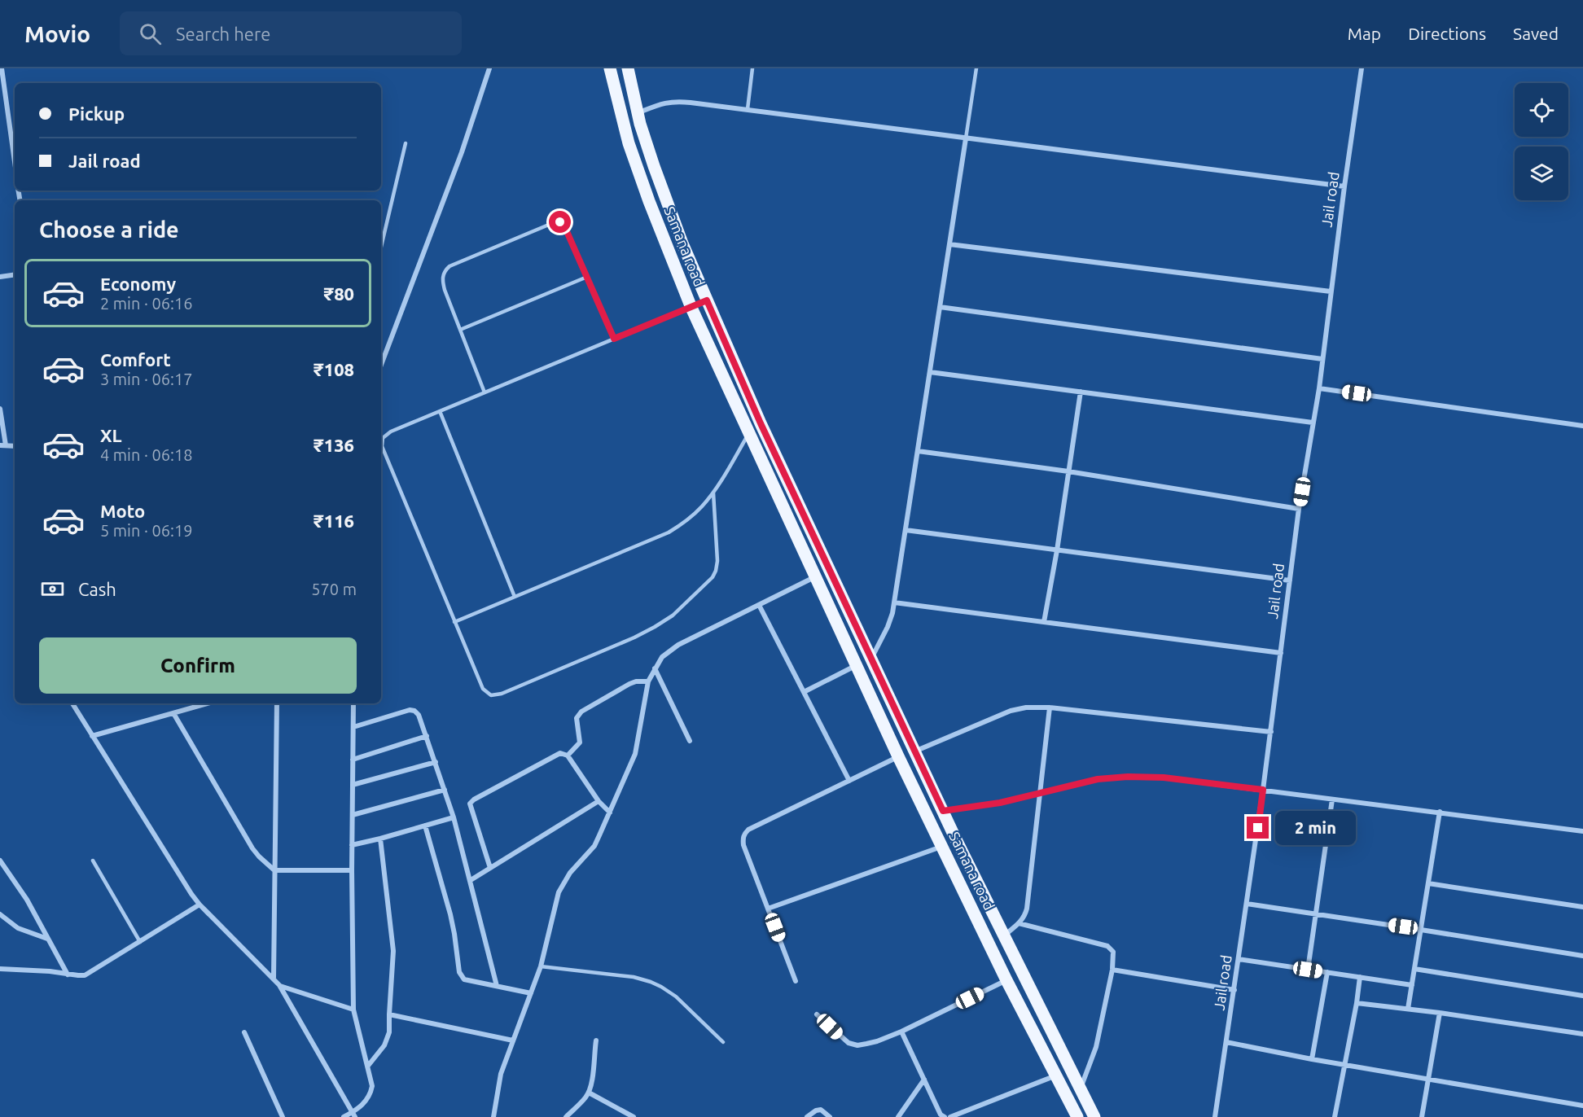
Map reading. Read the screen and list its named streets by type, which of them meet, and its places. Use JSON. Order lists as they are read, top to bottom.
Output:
{
  "streets": {
    "main road": ["Samana road"],
    "street": ["Jail road"]
  },
  "page": {
    "header": "Movio",
    "search": "Search here",
    "nav": ["Map", "Directions", "Saved"],
    "banner": ["Pickup", "Jail road"],
    "heading": "Choose a ride",
    "list": [
      {
        "name": "Economy",
        "note": "2 min · 06:16",
        "value": "₹80"
      },
      {
        "name": "Comfort",
        "note": "3 min · 06:17",
        "value": "₹108"
      },
      {
        "name": "XL",
        "note": "4 min · 06:18",
        "value": "₹136"
      },
      {
        "name": "Moto",
        "note": "5 min · 06:19",
        "value": "₹116"
      }
    ],
    "pay": ["Cash", "570 m"],
    "buttons": "Confirm",
    "bubble": "2 min"
  }
}
